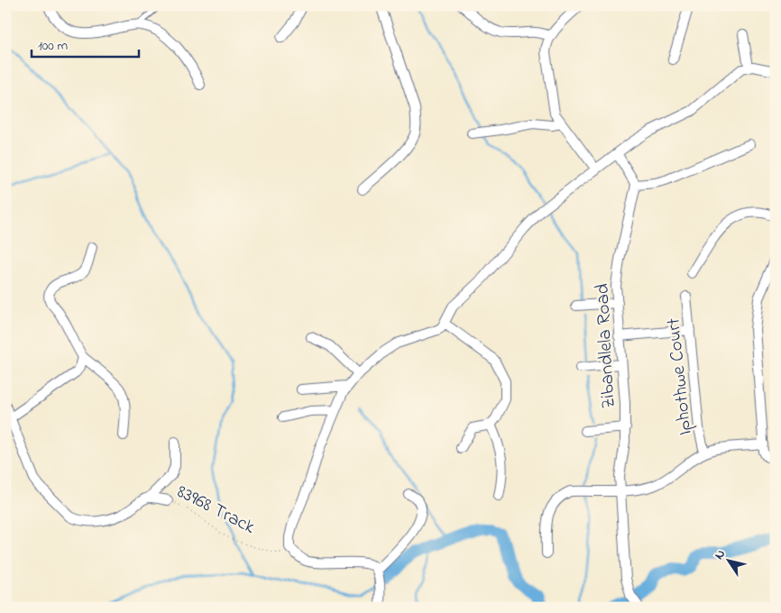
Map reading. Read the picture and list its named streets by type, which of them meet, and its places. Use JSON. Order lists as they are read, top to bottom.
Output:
{
  "streets": {
    "street": ["Zibandlela Road", "Iphothwe Court", "83968 Track"]
  },
  "scale_bar": "100 m",
  "north": "top left"
}
